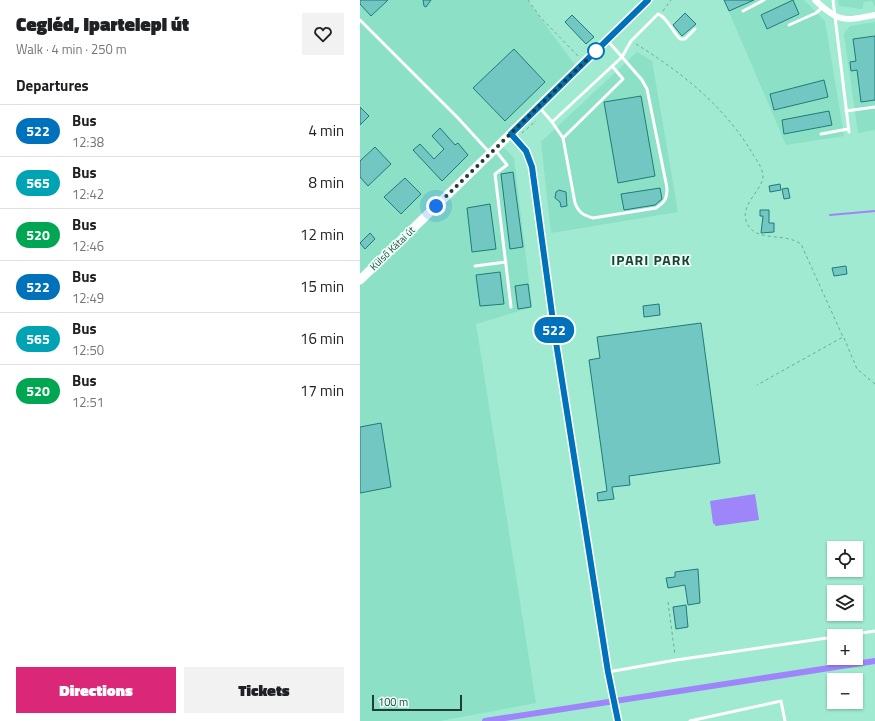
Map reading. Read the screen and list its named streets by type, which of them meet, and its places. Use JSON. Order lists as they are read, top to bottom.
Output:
{
  "streets": {
    "main road": ["Külső Kátai út"]
  },
  "districts": ["IPARI PARK"],
  "lines": ["bus line 522"],
  "scale_bar": "100 m",
  "page": {
    "heading": [
      ["Cegléd, Ipartelepi út", "Walk · 4 min · 250 m"],
      "Departures"
    ],
    "on_map": "522",
    "list": [
      {
        "mark": "522",
        "name": "Bus",
        "note": "12:38",
        "value": "4 min"
      },
      {
        "mark": "565",
        "name": "Bus",
        "note": "12:42",
        "value": "8 min"
      },
      {
        "mark": "520",
        "name": "Bus",
        "note": "12:46",
        "value": "12 min"
      },
      {
        "mark": "522",
        "name": "Bus",
        "note": "12:49",
        "value": "15 min"
      },
      {
        "mark": "565",
        "name": "Bus",
        "note": "12:50",
        "value": "16 min"
      },
      {
        "mark": "520",
        "name": "Bus",
        "note": "12:51",
        "value": "17 min"
      }
    ],
    "map_buttons": ["+", "−"],
    "buttons": ["Directions", "Tickets"],
    "scale": "100 m"
  }
}
